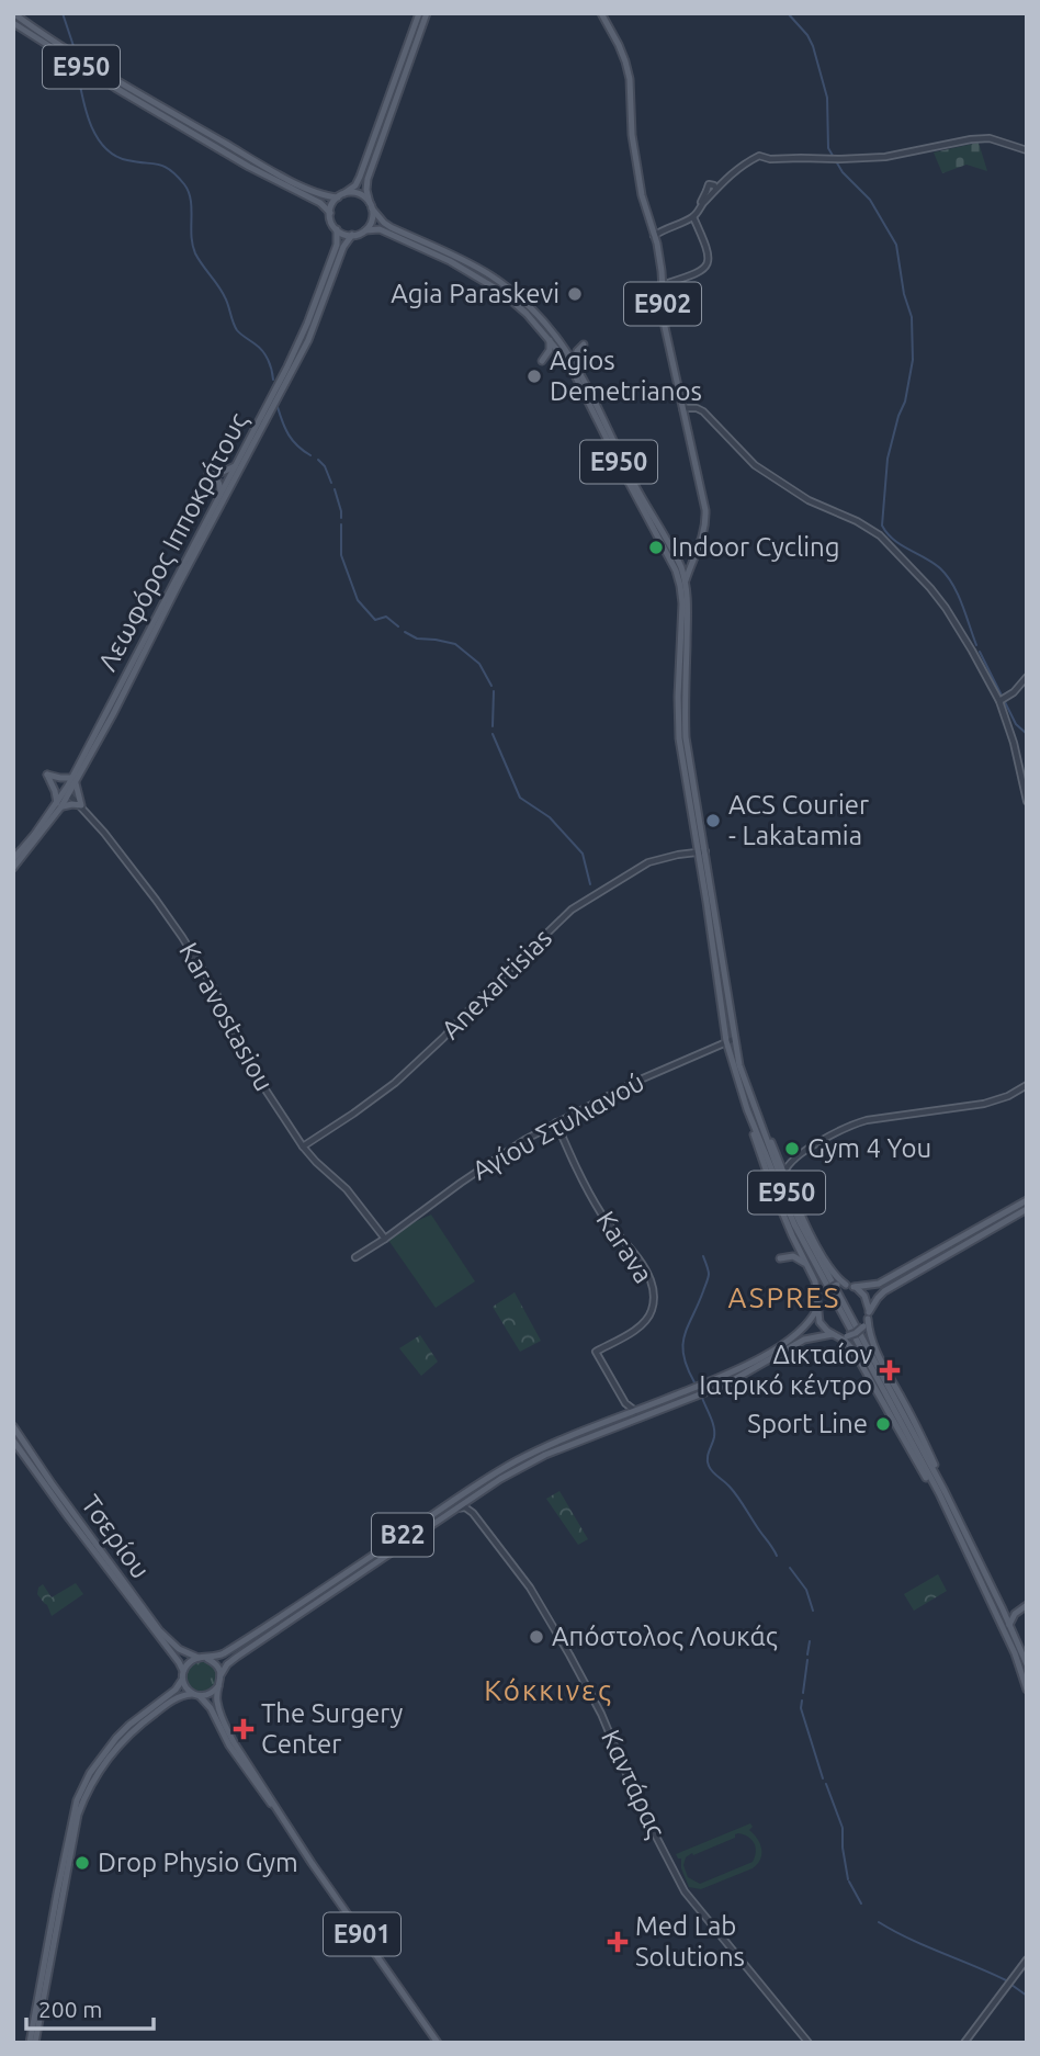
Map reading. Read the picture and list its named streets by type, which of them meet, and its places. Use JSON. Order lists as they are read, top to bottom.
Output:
{
  "streets": {
    "main road": [
      "E950",
      "E902",
      "Λεωφόρος Ιπποκράτους",
      "B22",
      "Τσερίου",
      "E901"
    ],
    "street": [
      "Anexartisias",
      "Karavostasiou",
      "Αγίου Στυλιανού",
      "Karava",
      "Καντάρας"
    ]
  },
  "crossings": [
    ["E950", "Λεωφόρος Ιπποκράτους"],
    ["E950", "Anexartisias"],
    ["E950", "Αγίου Στυλιανού"],
    ["E950", "B22"],
    ["Λεωφόρος Ιπποκράτους", "Karavostasiou"],
    ["Anexartisias", "Karavostasiou"],
    ["Karavostasiou", "Αγίου Στυλιανού"],
    ["Αγίου Στυλιανού", "Karava"],
    ["B22", "Τσερίου"],
    ["B22", "E901"],
    ["Τσερίου", "E901"]
  ],
  "districts": ["ASPRES", "Κόκκινες"],
  "places": {
    "other": [
      "Agia Paraskevi",
      "Agios Demetrianos",
      "Indoor Cycling",
      "ACS Courier - Lakatamia",
      "Gym 4 You",
      "Sport Line",
      "Απόστολος Λουκάς",
      "Drop Physio Gym"
    ],
    "health": ["Δικταίον Ιατρικό κέντρο", "The Surgery Center", "Med Lab Solutions"]
  },
  "scale_bar": "200 m"
}
